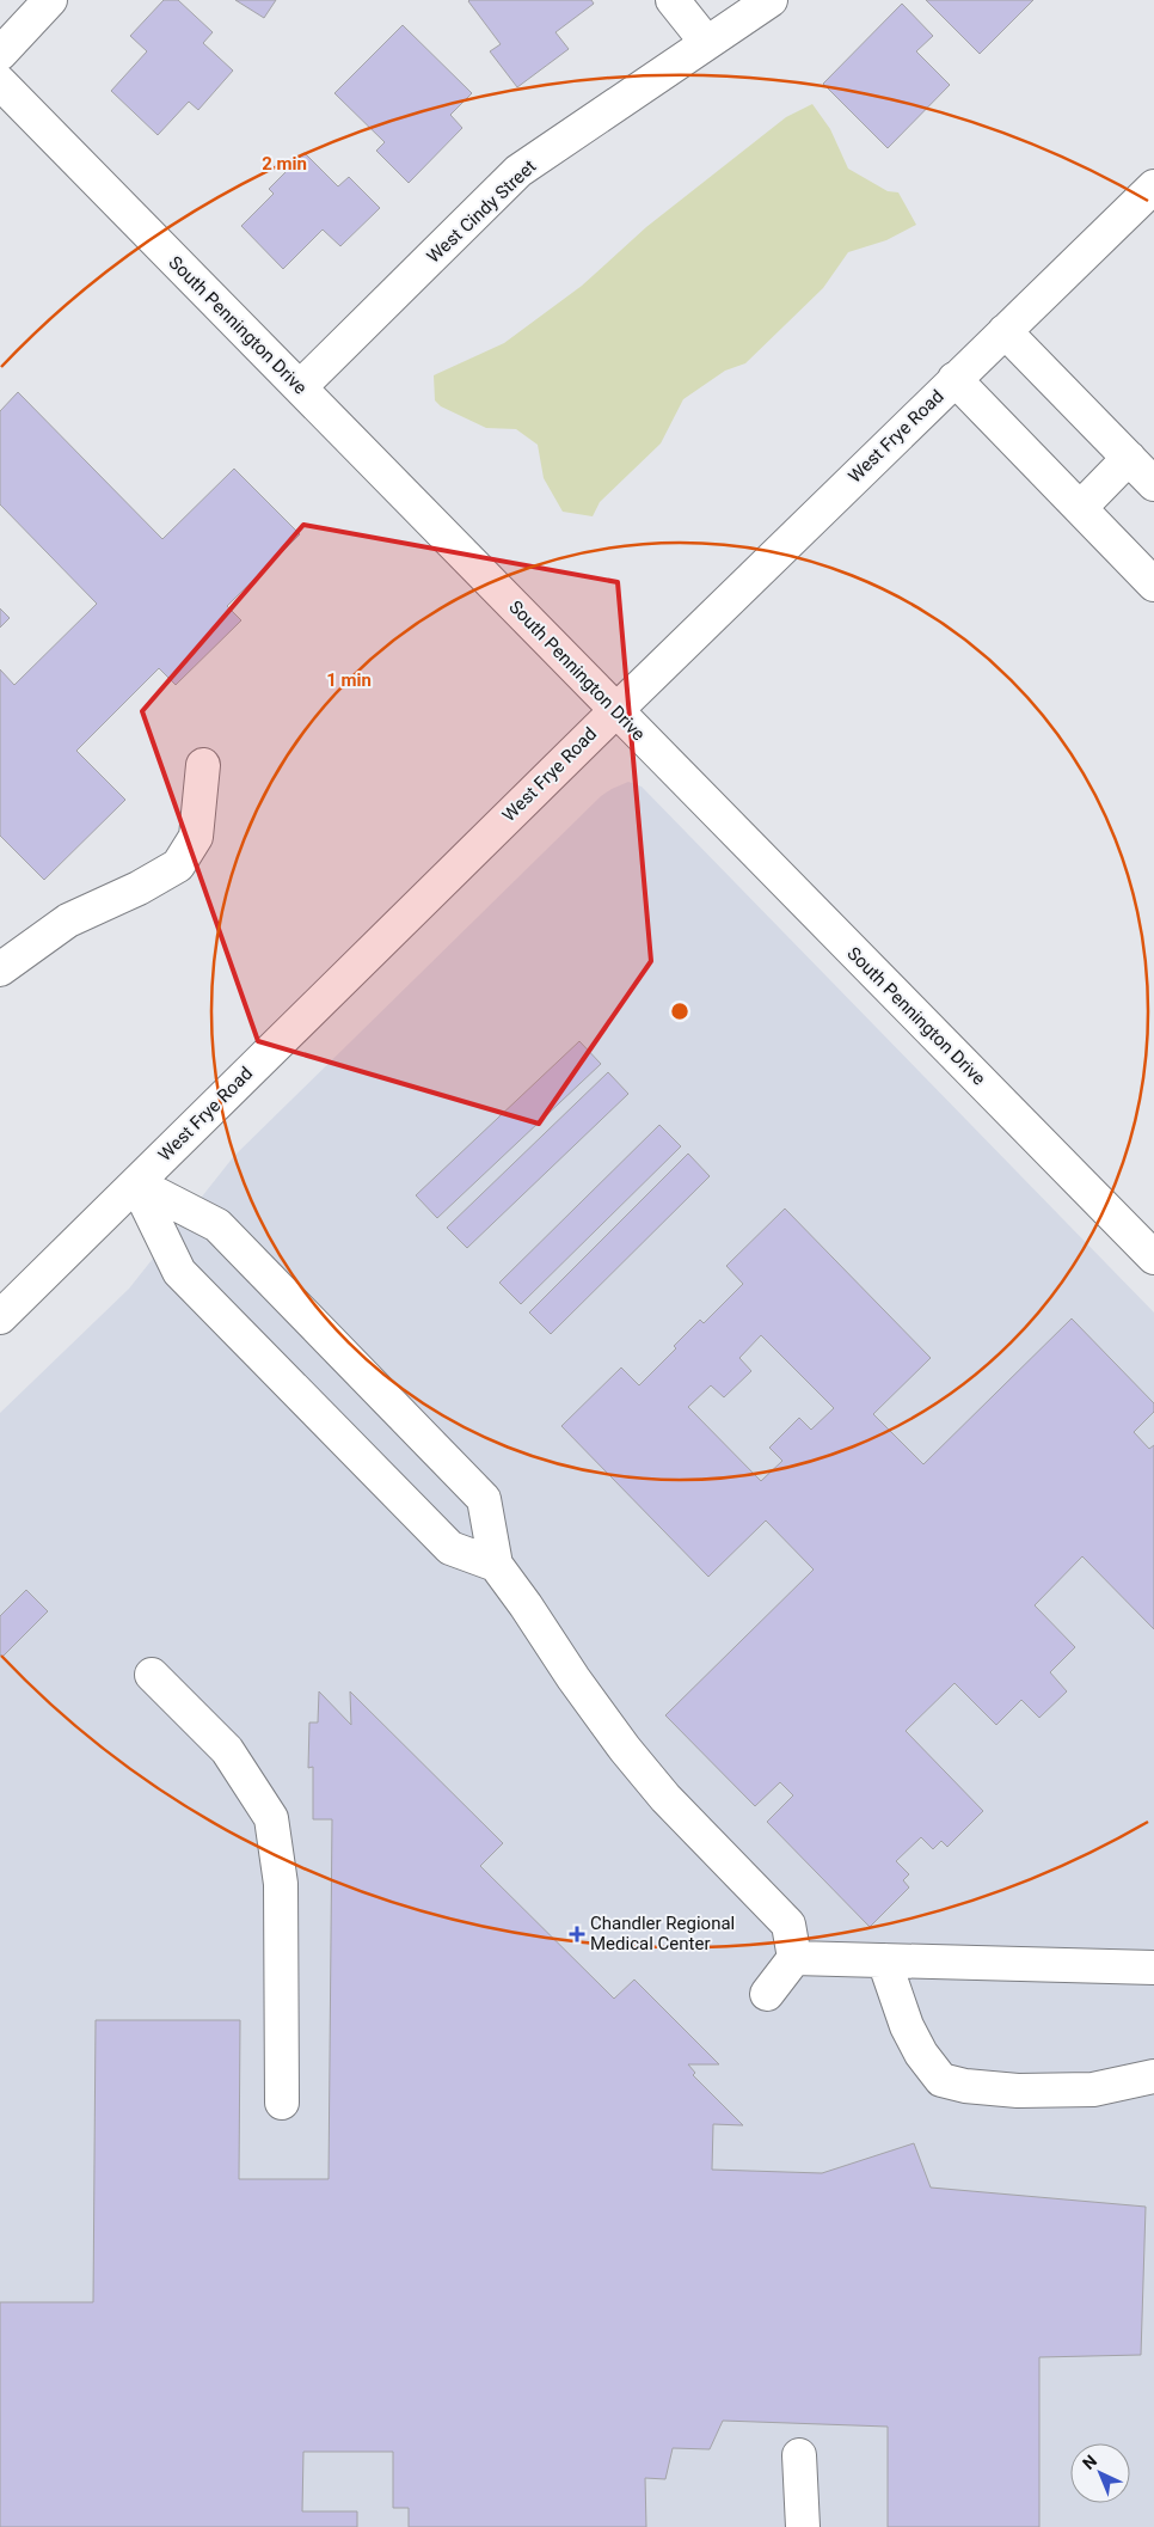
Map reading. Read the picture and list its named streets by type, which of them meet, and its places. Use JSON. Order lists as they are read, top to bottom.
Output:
{
  "streets": {
    "street": ["West Cindy Street", "South Pennington Drive", "West Frye Road"]
  },
  "crossings": [
    ["West Cindy Street", "South Pennington Drive"],
    ["South Pennington Drive", "West Frye Road"]
  ],
  "places": {
    "health": ["Chandler Regional Medical Center"]
  },
  "north": "top left",
  "rings": ["2 min", "1 min"]
}
